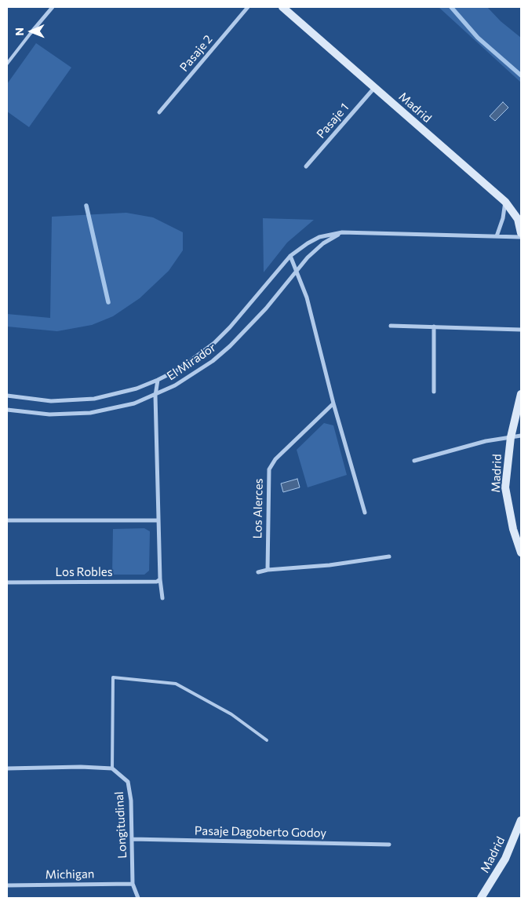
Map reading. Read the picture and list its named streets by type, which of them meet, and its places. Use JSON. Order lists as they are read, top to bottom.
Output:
{
  "streets": {
    "street": [
      "Pasaje 2",
      "Madrid",
      "Pasaje 1",
      "El Mirador",
      "Los Alerces",
      "Los Robles",
      "Longitudinal",
      "Pasaje Dagoberto Godoy",
      "Michigan"
    ]
  },
  "crossings": [
    ["Madrid", "Pasaje 1"],
    ["Longitudinal", "Pasaje Dagoberto Godoy"],
    ["Longitudinal", "Michigan"]
  ],
  "north": "left"
}
